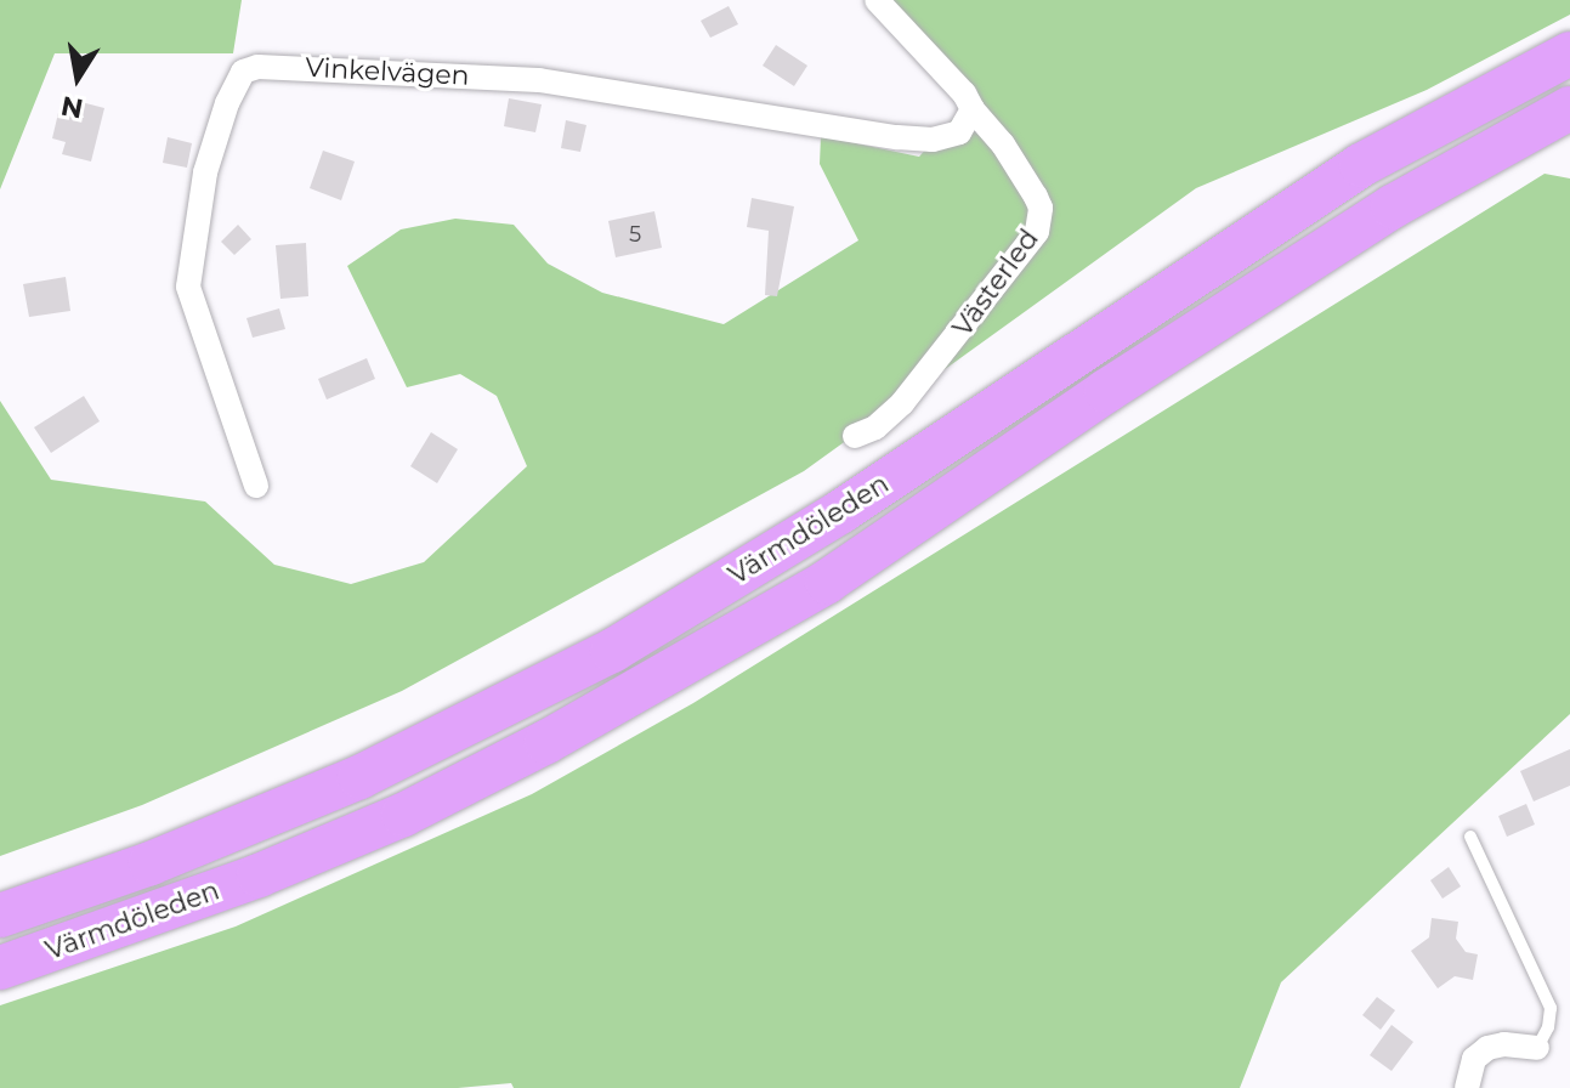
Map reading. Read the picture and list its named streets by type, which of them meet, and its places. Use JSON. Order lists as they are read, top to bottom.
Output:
{
  "streets": {
    "highway": ["Värmdöleden"],
    "street": ["Vinkelvägen", "Västerled"]
  },
  "crossings": [
    ["Vinkelvägen", "Västerled"]
  ],
  "house_numbers": ["5"],
  "north": "bottom"
}
